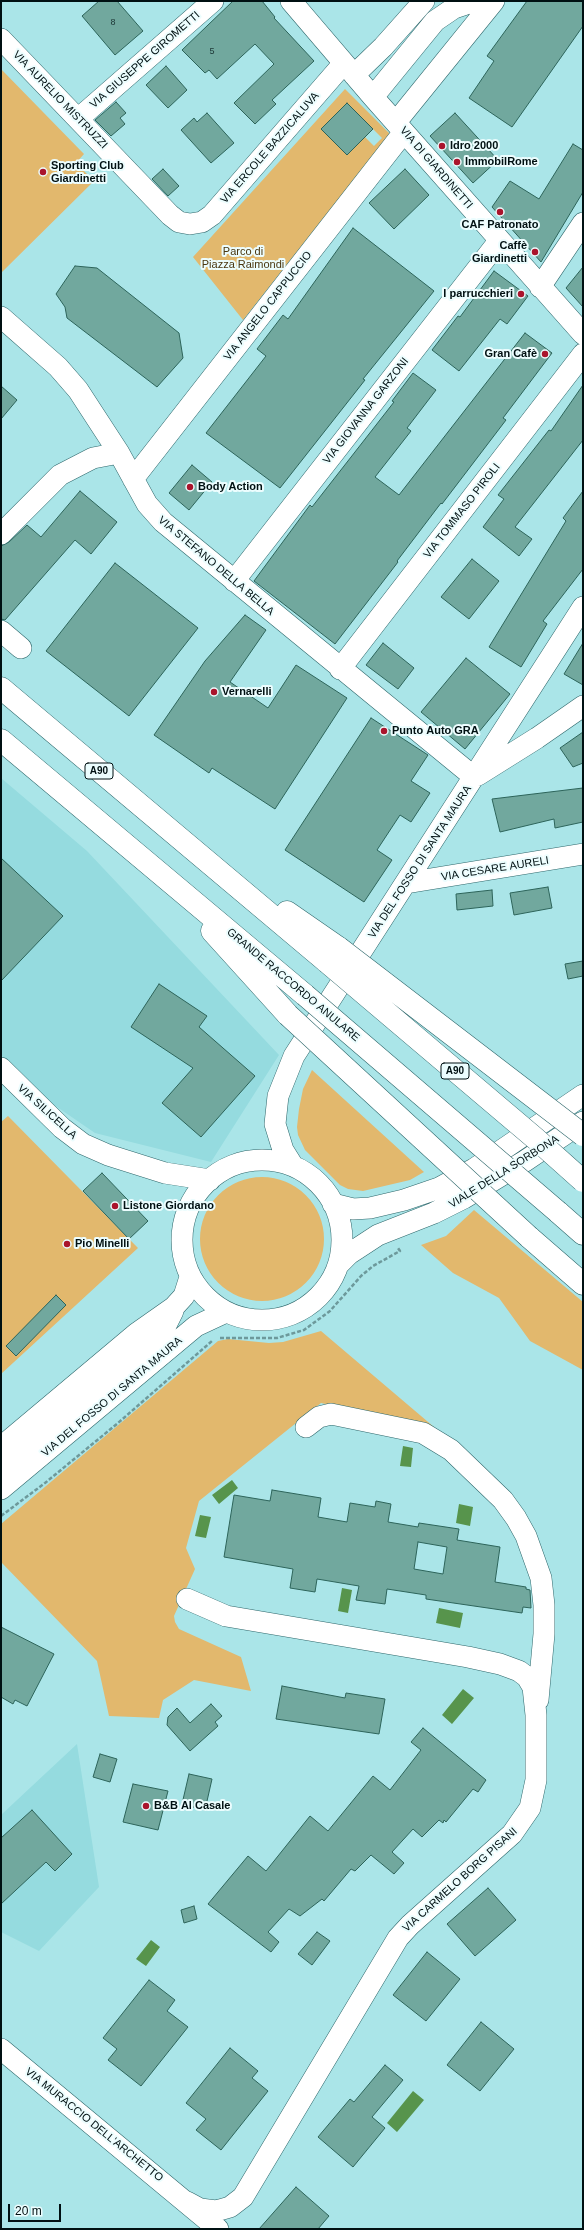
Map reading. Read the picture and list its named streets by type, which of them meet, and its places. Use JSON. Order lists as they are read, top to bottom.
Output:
{
  "streets": {
    "highway": ["A90", "GRANDE RACCORDO ANULARE"],
    "street": [
      "VIA GIUSEPPE GIROMETTI",
      "VIA AURELIO MISTRUZZI",
      "VIA ERCOLE BAZZICALUVA",
      "VIA DI GIARDINETTI",
      "VIA ANGELO CAPPUCCIO",
      "VIA GIOVANNA GARZONI",
      "VIA TOMMASO PIROLI",
      "VIA STEFANO DELLA BELLA",
      "VIA DEL FOSSO DI SANTA MAURA",
      "VIA CESARE AURELI",
      "VIA SILICELLA",
      "VIALE DELLA SORBONA",
      "VIA CARMELO BORG PISANI",
      "VIA MURACCIO DELL'ARCHETTO"
    ]
  },
  "crossings": [
    ["VIA GIUSEPPE GIROMETTI", "VIA AURELIO MISTRUZZI"],
    ["VIA AURELIO MISTRUZZI", "VIA ERCOLE BAZZICALUVA"],
    ["VIA ERCOLE BAZZICALUVA", "VIA DI GIARDINETTI"],
    ["VIA DI GIARDINETTI", "VIA ANGELO CAPPUCCIO"],
    ["VIA DI GIARDINETTI", "VIA GIOVANNA GARZONI"],
    ["VIA ANGELO CAPPUCCIO", "VIA STEFANO DELLA BELLA"],
    ["VIA GIOVANNA GARZONI", "VIA STEFANO DELLA BELLA"],
    ["VIA TOMMASO PIROLI", "VIA STEFANO DELLA BELLA"],
    ["VIA STEFANO DELLA BELLA", "VIA DEL FOSSO DI SANTA MAURA"],
    ["VIA DEL FOSSO DI SANTA MAURA", "VIA CESARE AURELI"],
    ["VIA CARMELO BORG PISANI", "VIA MURACCIO DELL'ARCHETTO"]
  ],
  "parks": ["Parco di Piazza Raimondi"],
  "places": [
    "Idro 2000",
    "ImmobilRome",
    "Sporting Club Giardinetti",
    "CAF Patronato",
    "Caffè Giardinetti",
    "I parrucchieri",
    "Gran Cafè",
    "Body Action",
    "Vernarelli",
    "Punto Auto GRA",
    "Listone Giordano",
    "Pio Minelli",
    "B&B Al Casale"
  ],
  "house_numbers": ["8", "5"],
  "scale_bar": "20 m"
}
